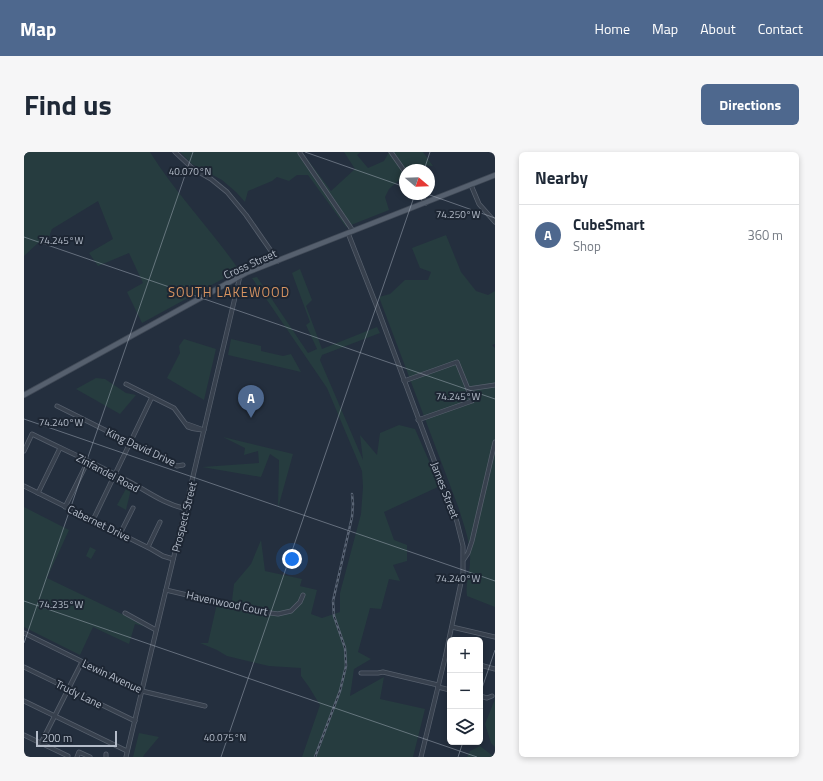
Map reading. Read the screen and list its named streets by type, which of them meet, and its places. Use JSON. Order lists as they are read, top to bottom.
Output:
{
  "streets": {
    "main road": ["Cross Street"],
    "street": [
      "King David Drive",
      "Zinfandel Road",
      "James Street",
      "Prospect Street",
      "Cabernet Drive",
      "Havenwood Court",
      "Lewin Avenue",
      "Trudy Lane"
    ]
  },
  "crossings": [
    ["Cross Street", "James Street"],
    ["Cross Street", "Prospect Street"],
    ["Zinfandel Road", "Prospect Street"],
    ["Prospect Street", "Cabernet Drive"],
    ["Prospect Street", "Havenwood Court"],
    ["Prospect Street", "Lewin Avenue"],
    ["Prospect Street", "Trudy Lane"]
  ],
  "districts": ["SOUTH LAKEWOOD"],
  "scale_bar": "200 m",
  "north": "right",
  "page": {
    "header": "Map",
    "nav": [
      "Home",
      "Map",
      "About",
      "Contact"
    ],
    "title": "Find us",
    "buttons": "Directions",
    "heading": "Nearby",
    "list": [
      {
        "mark": "A",
        "name": "CubeSmart",
        "note": "Shop",
        "value": "360 m"
      }
    ],
    "pins": "A",
    "map_buttons": ["+", "−"],
    "scale": "200 m"
  },
  "coordinates": [
    "40.070°N",
    "74.250°W",
    "74.245°W",
    "74.240°W",
    "74.235°W",
    "40.075°N"
  ]
}
